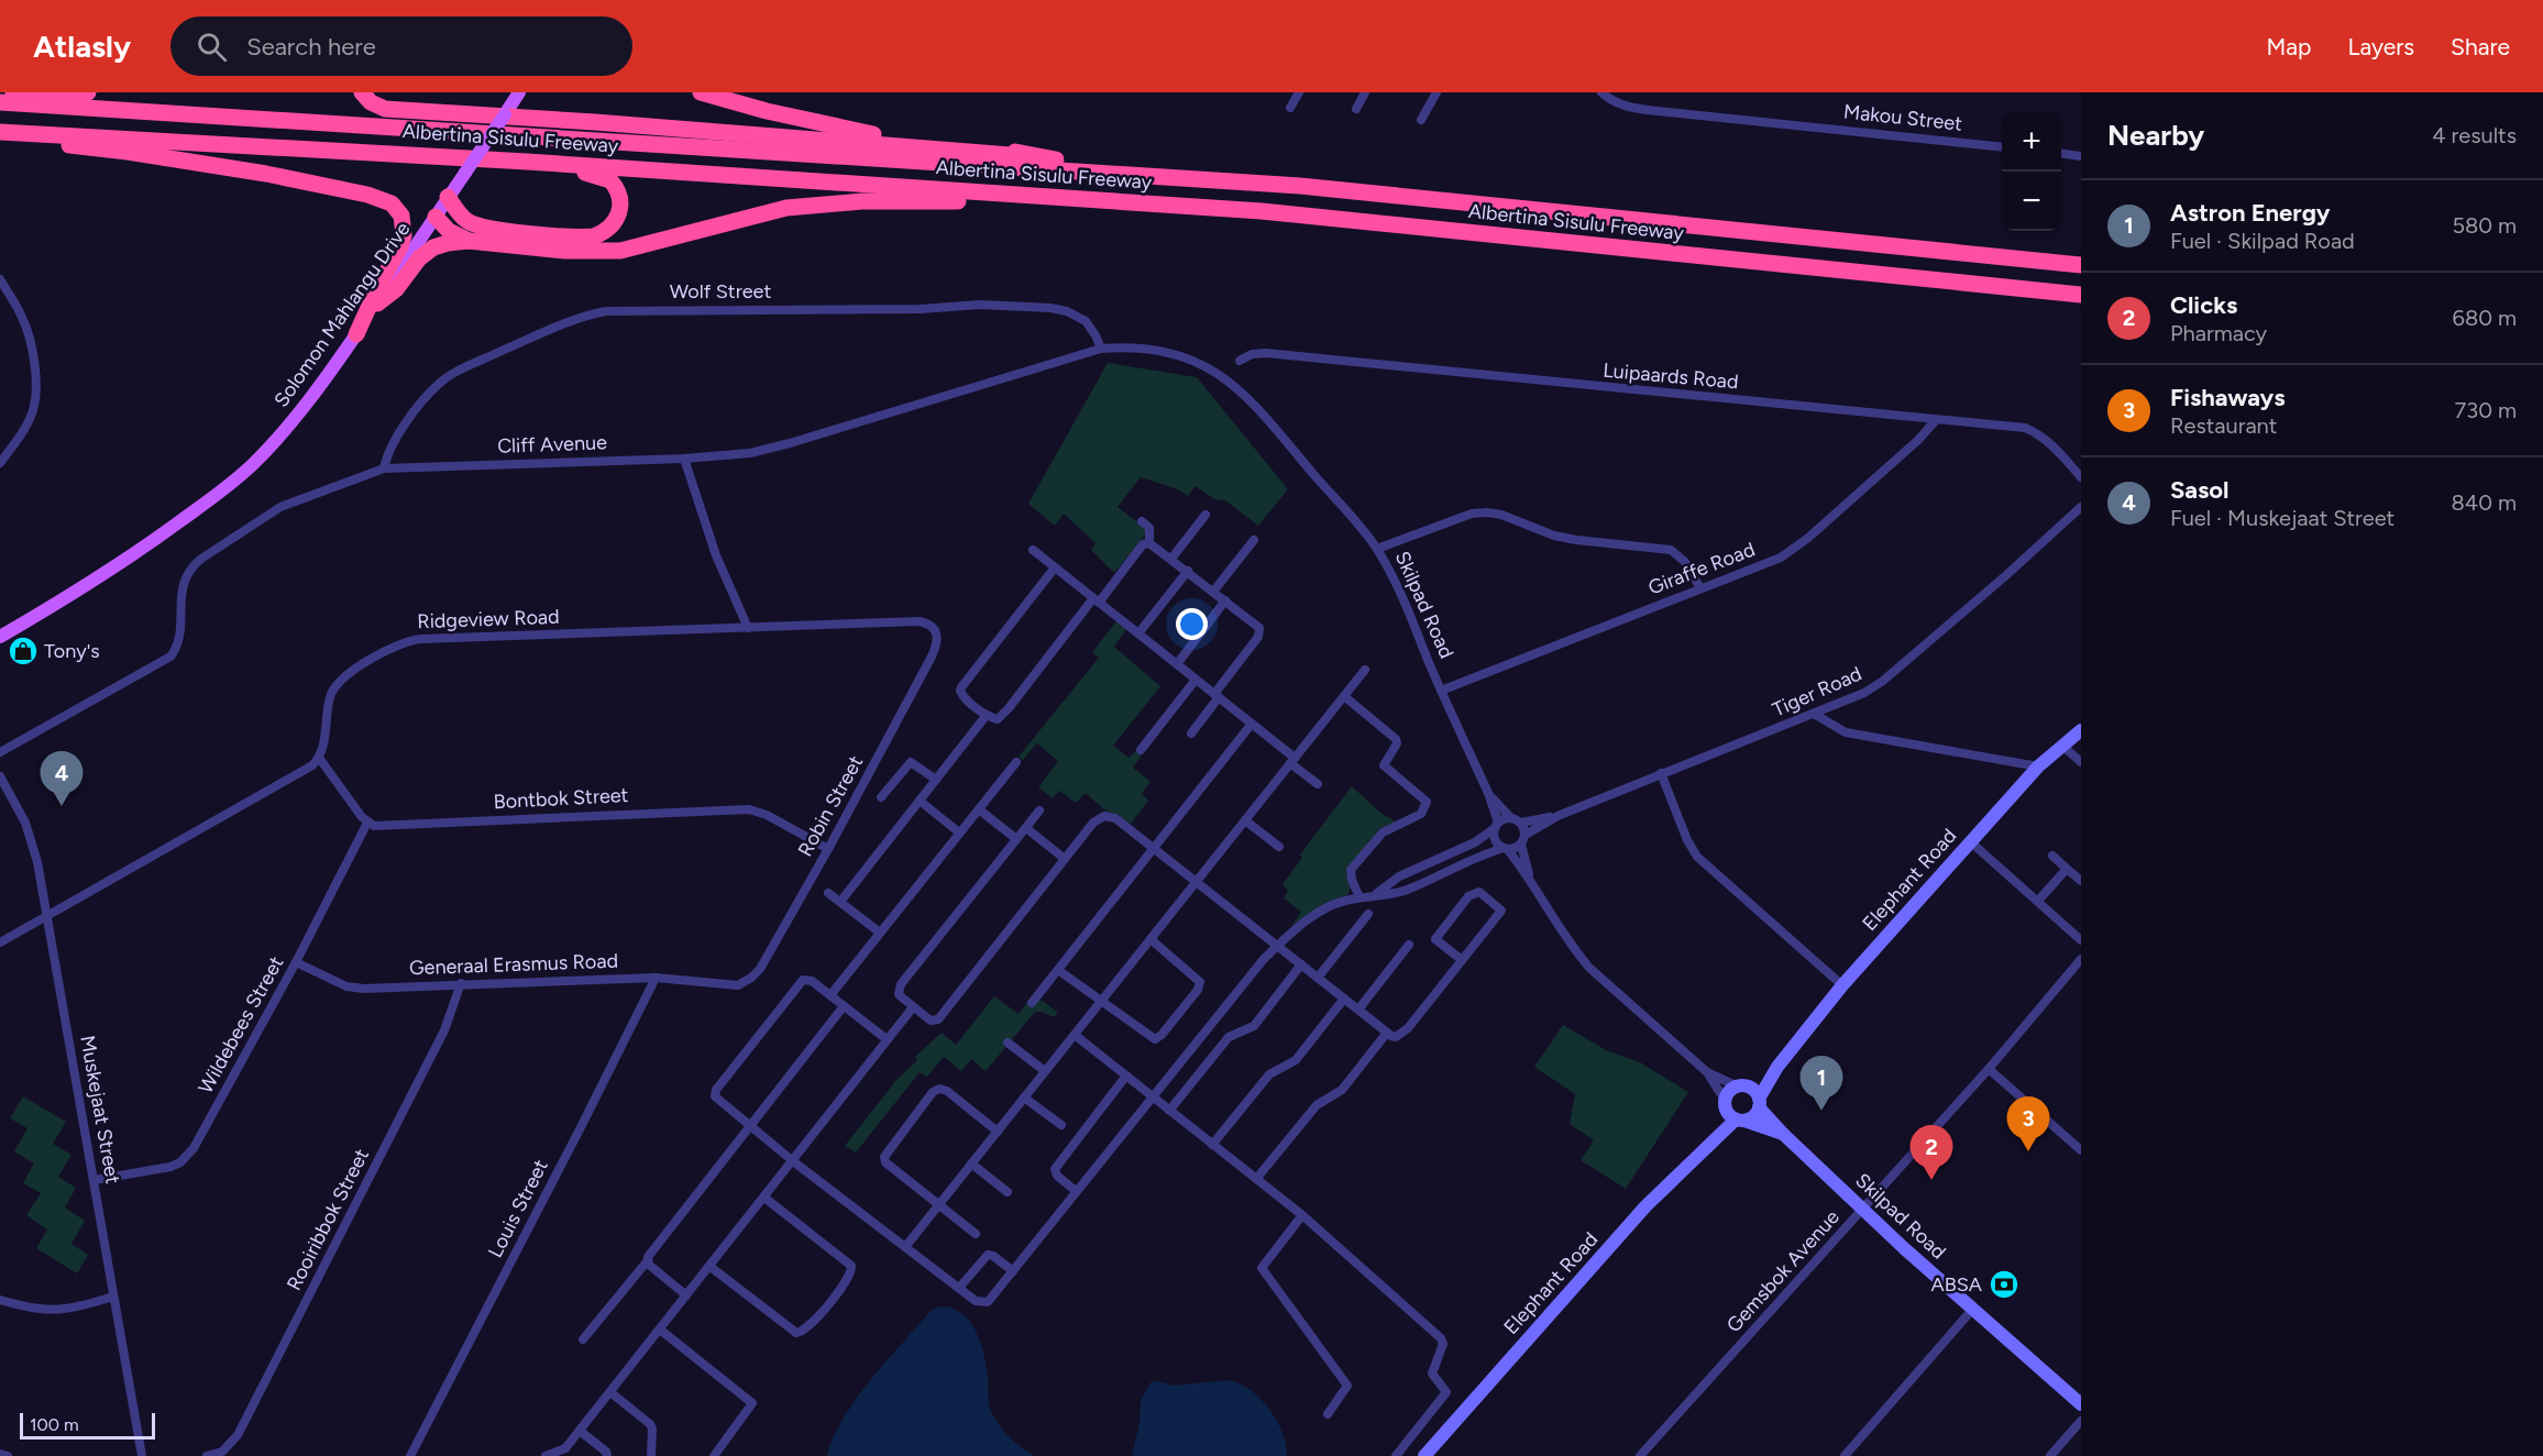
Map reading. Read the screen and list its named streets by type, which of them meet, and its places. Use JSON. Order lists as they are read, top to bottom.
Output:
{
  "streets": {
    "highway": ["Albertina Sisulu Freeway"],
    "main road": ["Solomon Mahlangu Drive"],
    "street": [
      "Makou Street",
      "Wolf Street",
      "Luipaards Road",
      "Cliff Avenue",
      "Giraffe Road",
      "Skilpad Road",
      "Ridgeview Road",
      "Tiger Road",
      "Bontbok Street",
      "Robin Street",
      "Elephant Road",
      "Generaal Erasmus Road",
      "Wildebees Street",
      "Muskejaat Street",
      "Louis Street",
      "Rooiribbok Street",
      "Gemsbok Avenue"
    ]
  },
  "crossings": [
    ["Wolf Street", "Cliff Avenue"],
    ["Luipaards Road", "Giraffe Road"],
    ["Cliff Avenue", "Skilpad Road"],
    ["Giraffe Road", "Skilpad Road"],
    ["Skilpad Road", "Tiger Road"],
    ["Skilpad Road", "Elephant Road"],
    ["Skilpad Road", "Gemsbok Avenue"],
    ["Ridgeview Road", "Robin Street"],
    ["Bontbok Street", "Robin Street"],
    ["Bontbok Street", "Wildebees Street"],
    ["Robin Street", "Generaal Erasmus Road"],
    ["Generaal Erasmus Road", "Wildebees Street"],
    ["Generaal Erasmus Road", "Louis Street"],
    ["Generaal Erasmus Road", "Rooiribbok Street"],
    ["Wildebees Street", "Muskejaat Street"]
  ],
  "places": {
    "shop": ["Tony's"],
    "bank": ["ABSA"]
  },
  "scale_bar": "100 m",
  "page": {
    "header": "Atlasly",
    "search": "Search here",
    "nav": ["Map", "Layers", "Share"],
    "heading": ["Nearby", "4 results"],
    "map_buttons": ["+", "−"],
    "list": [
      {
        "mark": "1",
        "name": "Astron Energy",
        "note": "Fuel · Skilpad Road",
        "value": "580 m"
      },
      {
        "mark": "2",
        "name": "Clicks",
        "note": "Pharmacy",
        "value": "680 m"
      },
      {
        "mark": "3",
        "name": "Fishaways",
        "note": "Restaurant",
        "value": "730 m"
      },
      {
        "mark": "4",
        "name": "Sasol",
        "note": "Fuel · Muskejaat Street",
        "value": "840 m"
      }
    ],
    "pins": [
      "4",
      "1",
      "3",
      "2"
    ],
    "scale": "100 m"
  }
}
